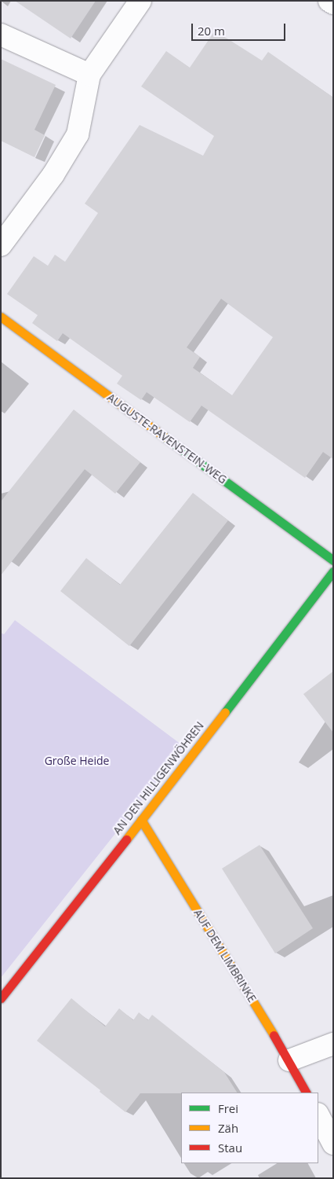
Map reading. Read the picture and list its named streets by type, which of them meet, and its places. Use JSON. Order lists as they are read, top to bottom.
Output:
{
  "streets": {
    "street": ["AUGUSTE-RAVENSTEIN-WEG", "AN DEN HILLIGENWÖHREN", "AUF DEM LIMBRINKE"]
  },
  "crossings": [
    ["AN DEN HILLIGENWÖHREN", "AUF DEM LIMBRINKE"]
  ],
  "parks": ["Große Heide"],
  "legend": ["Frei", "Zäh", "Stau"],
  "scale_bar": "20 m"
}
